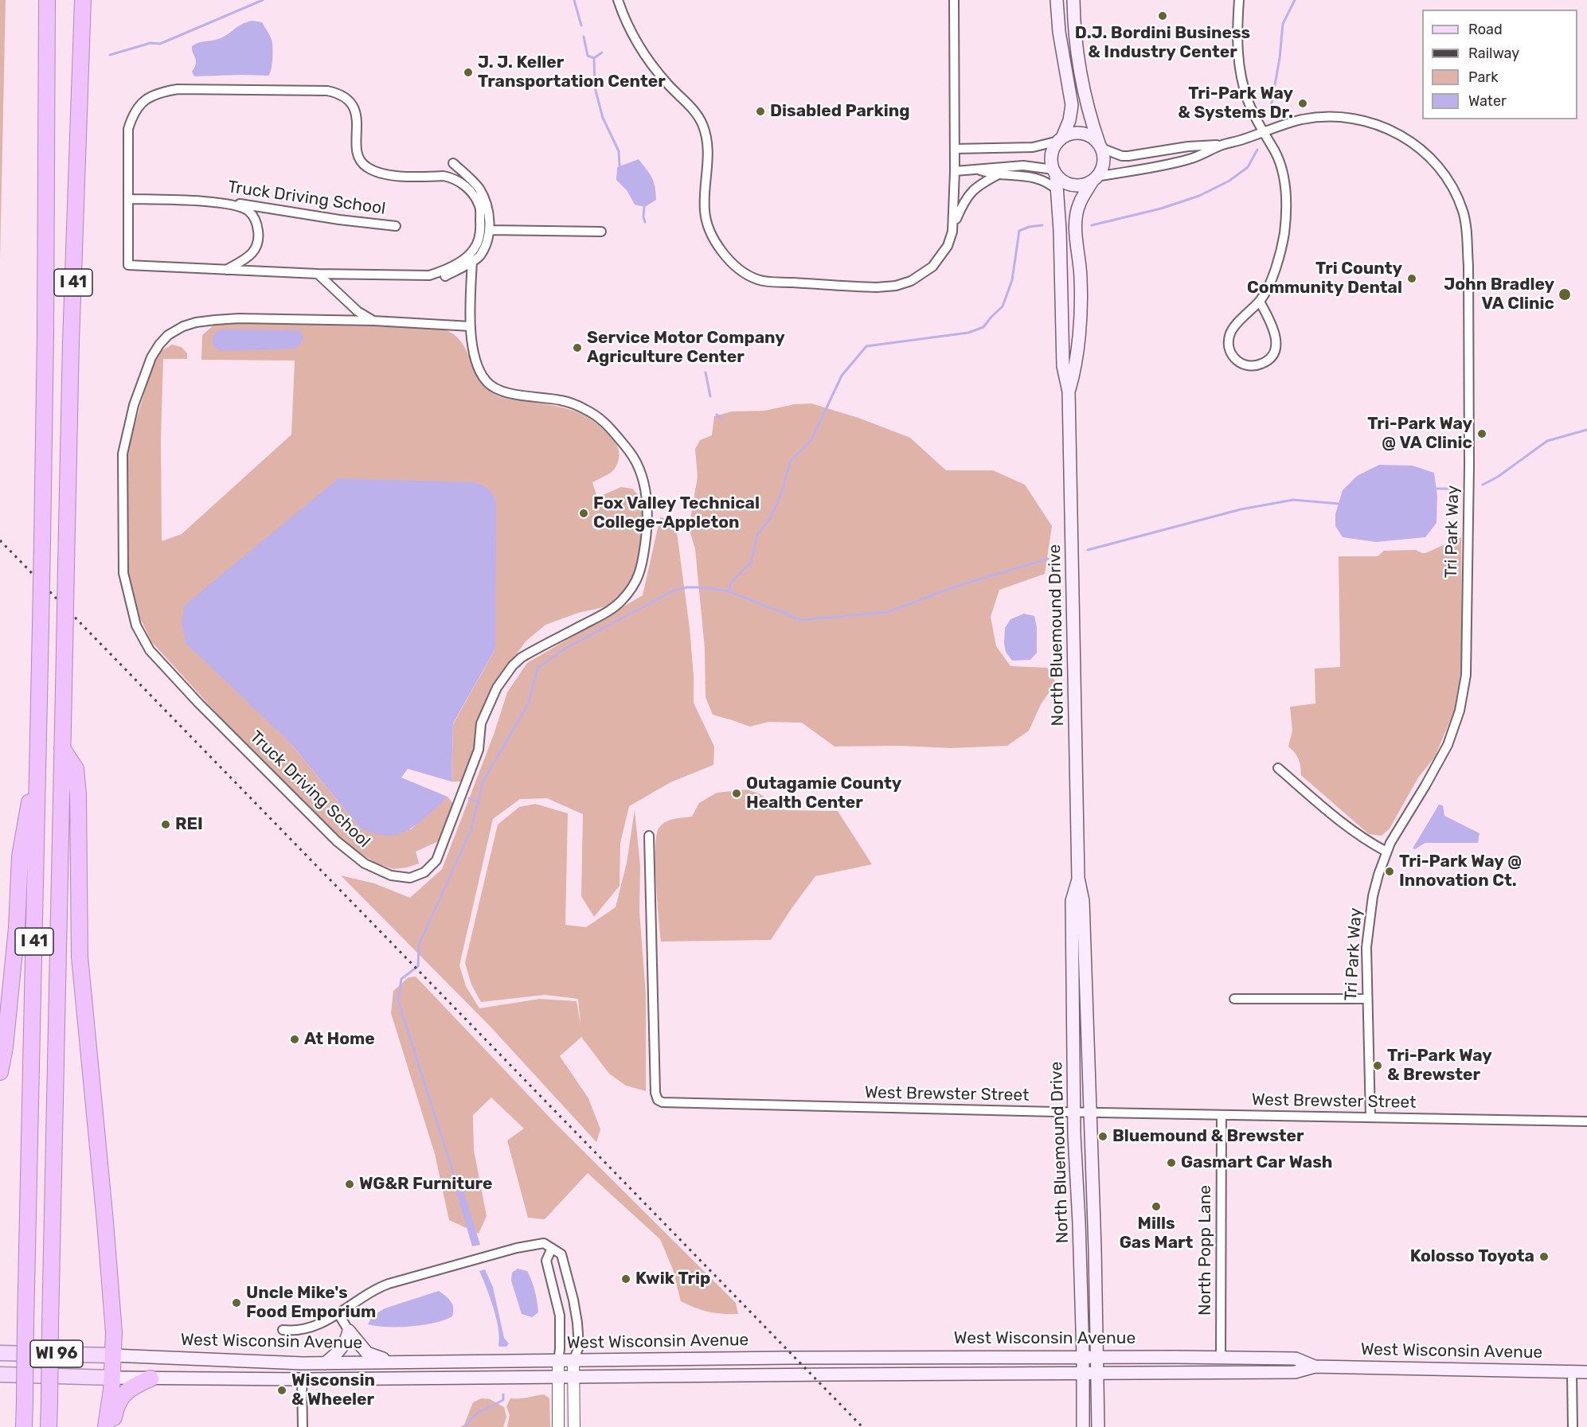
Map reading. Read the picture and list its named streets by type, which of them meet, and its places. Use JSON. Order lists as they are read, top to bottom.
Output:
{
  "streets": {
    "highway": ["I 41"],
    "main road": ["North Bluemound Drive", "West Wisconsin Avenue", "WI 96"],
    "street": [
      "Truck Driving School",
      "Tri Park Way",
      "West Brewster Street",
      "North Popp Lane"
    ]
  },
  "crossings": [
    ["Tri Park Way", "North Bluemound Drive"],
    ["Tri Park Way", "West Brewster Street"],
    ["North Bluemound Drive", "West Brewster Street"],
    ["North Bluemound Drive", "West Wisconsin Avenue"],
    ["West Brewster Street", "North Popp Lane"],
    ["North Popp Lane", "West Wisconsin Avenue"]
  ],
  "places": [
    "D.J. Bordini Business & Industry Center",
    "J. J. Keller Transportation Center",
    "Tri-Park Way & Systems Dr.",
    "Disabled Parking",
    "Tri County Community Dental",
    "John Bradley VA Clinic",
    "Service Motor Company Agriculture Center",
    "Tri-Park Way @ VA Clinic",
    "Fox Valley Technical College-Appleton",
    "Outagamie County Health Center",
    "REI",
    "Tri-Park Way @ Innovation Ct.",
    "At Home",
    "Tri-Park Way & Brewster",
    "Bluemound & Brewster",
    "Gasmart Car Wash",
    "WG&R Furniture",
    "Mills Gas Mart",
    "Kolosso Toyota",
    "Kwik Trip",
    "Uncle Mike's Food Emporium",
    "Wisconsin & Wheeler"
  ],
  "legend": [
    "Road",
    "Railway",
    "Park",
    "Water"
  ]
}
